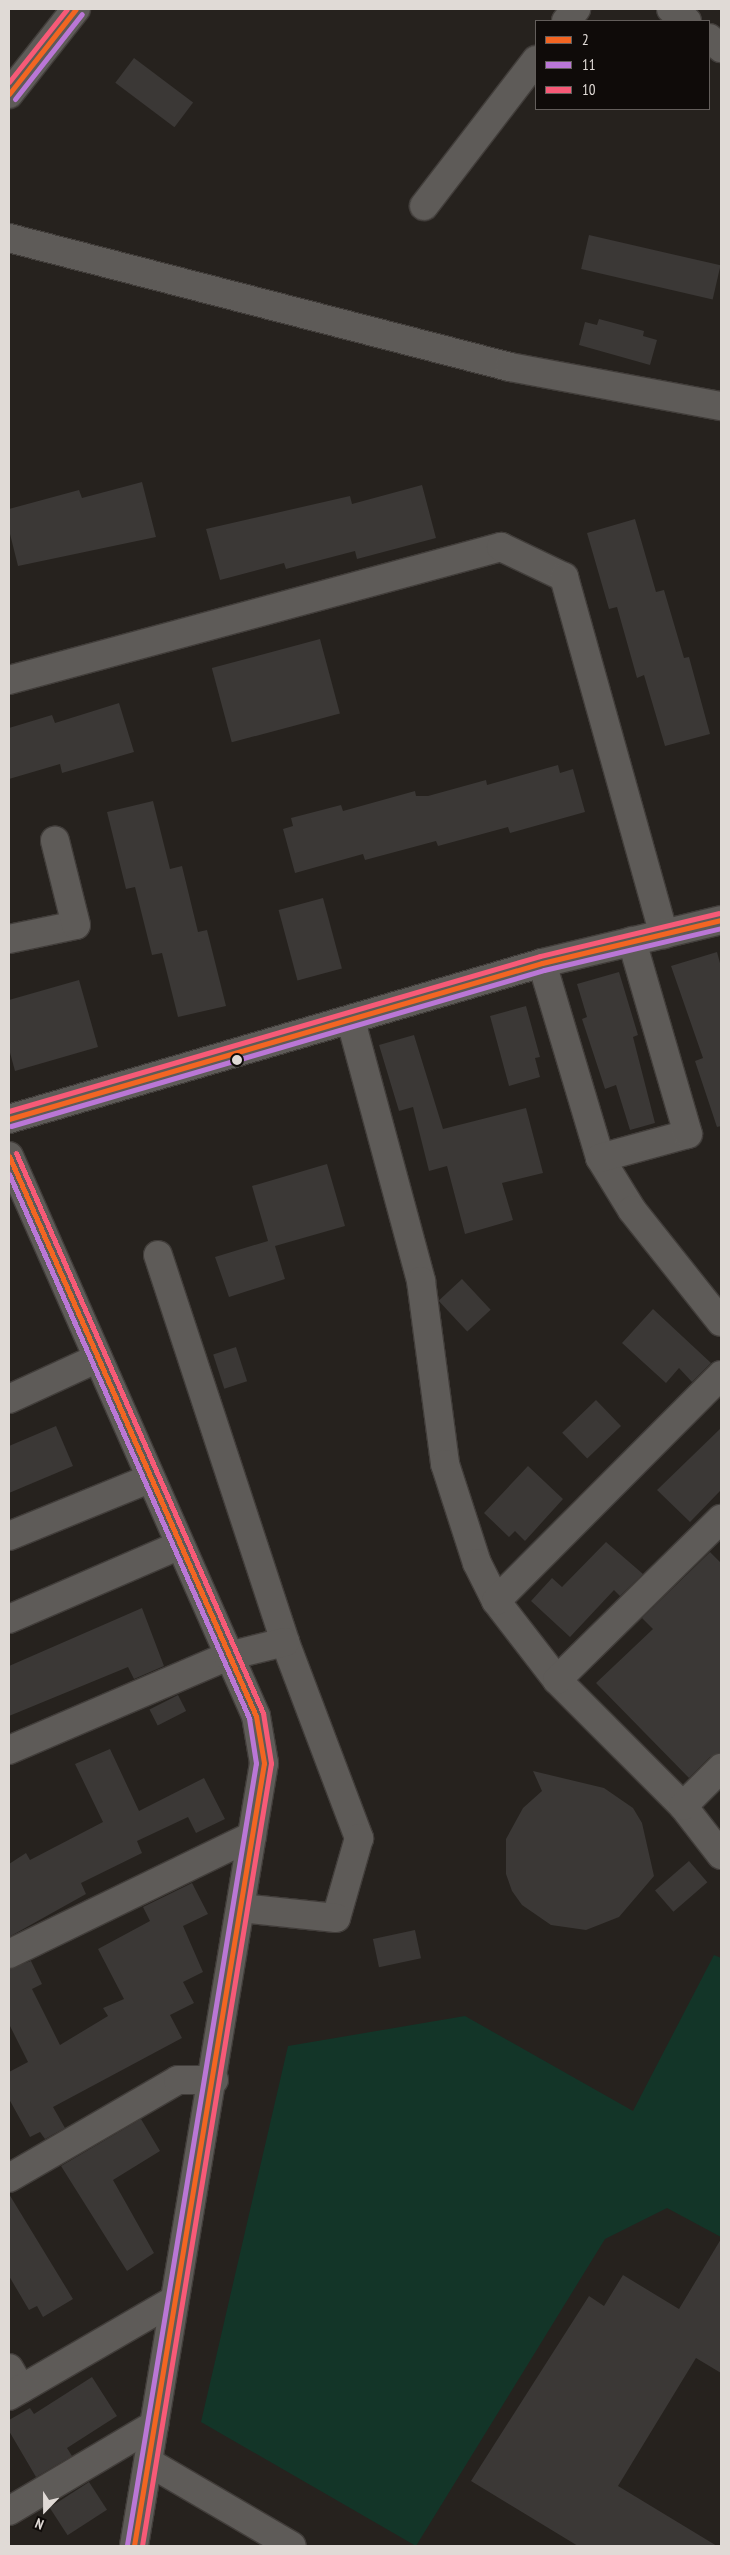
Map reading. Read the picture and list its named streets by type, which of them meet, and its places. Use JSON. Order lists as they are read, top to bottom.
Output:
{
  "lines": ["transit line 2", "transit line 10", "transit line 11"],
  "legend": ["2", "11", "10"],
  "north": "bottom"
}
